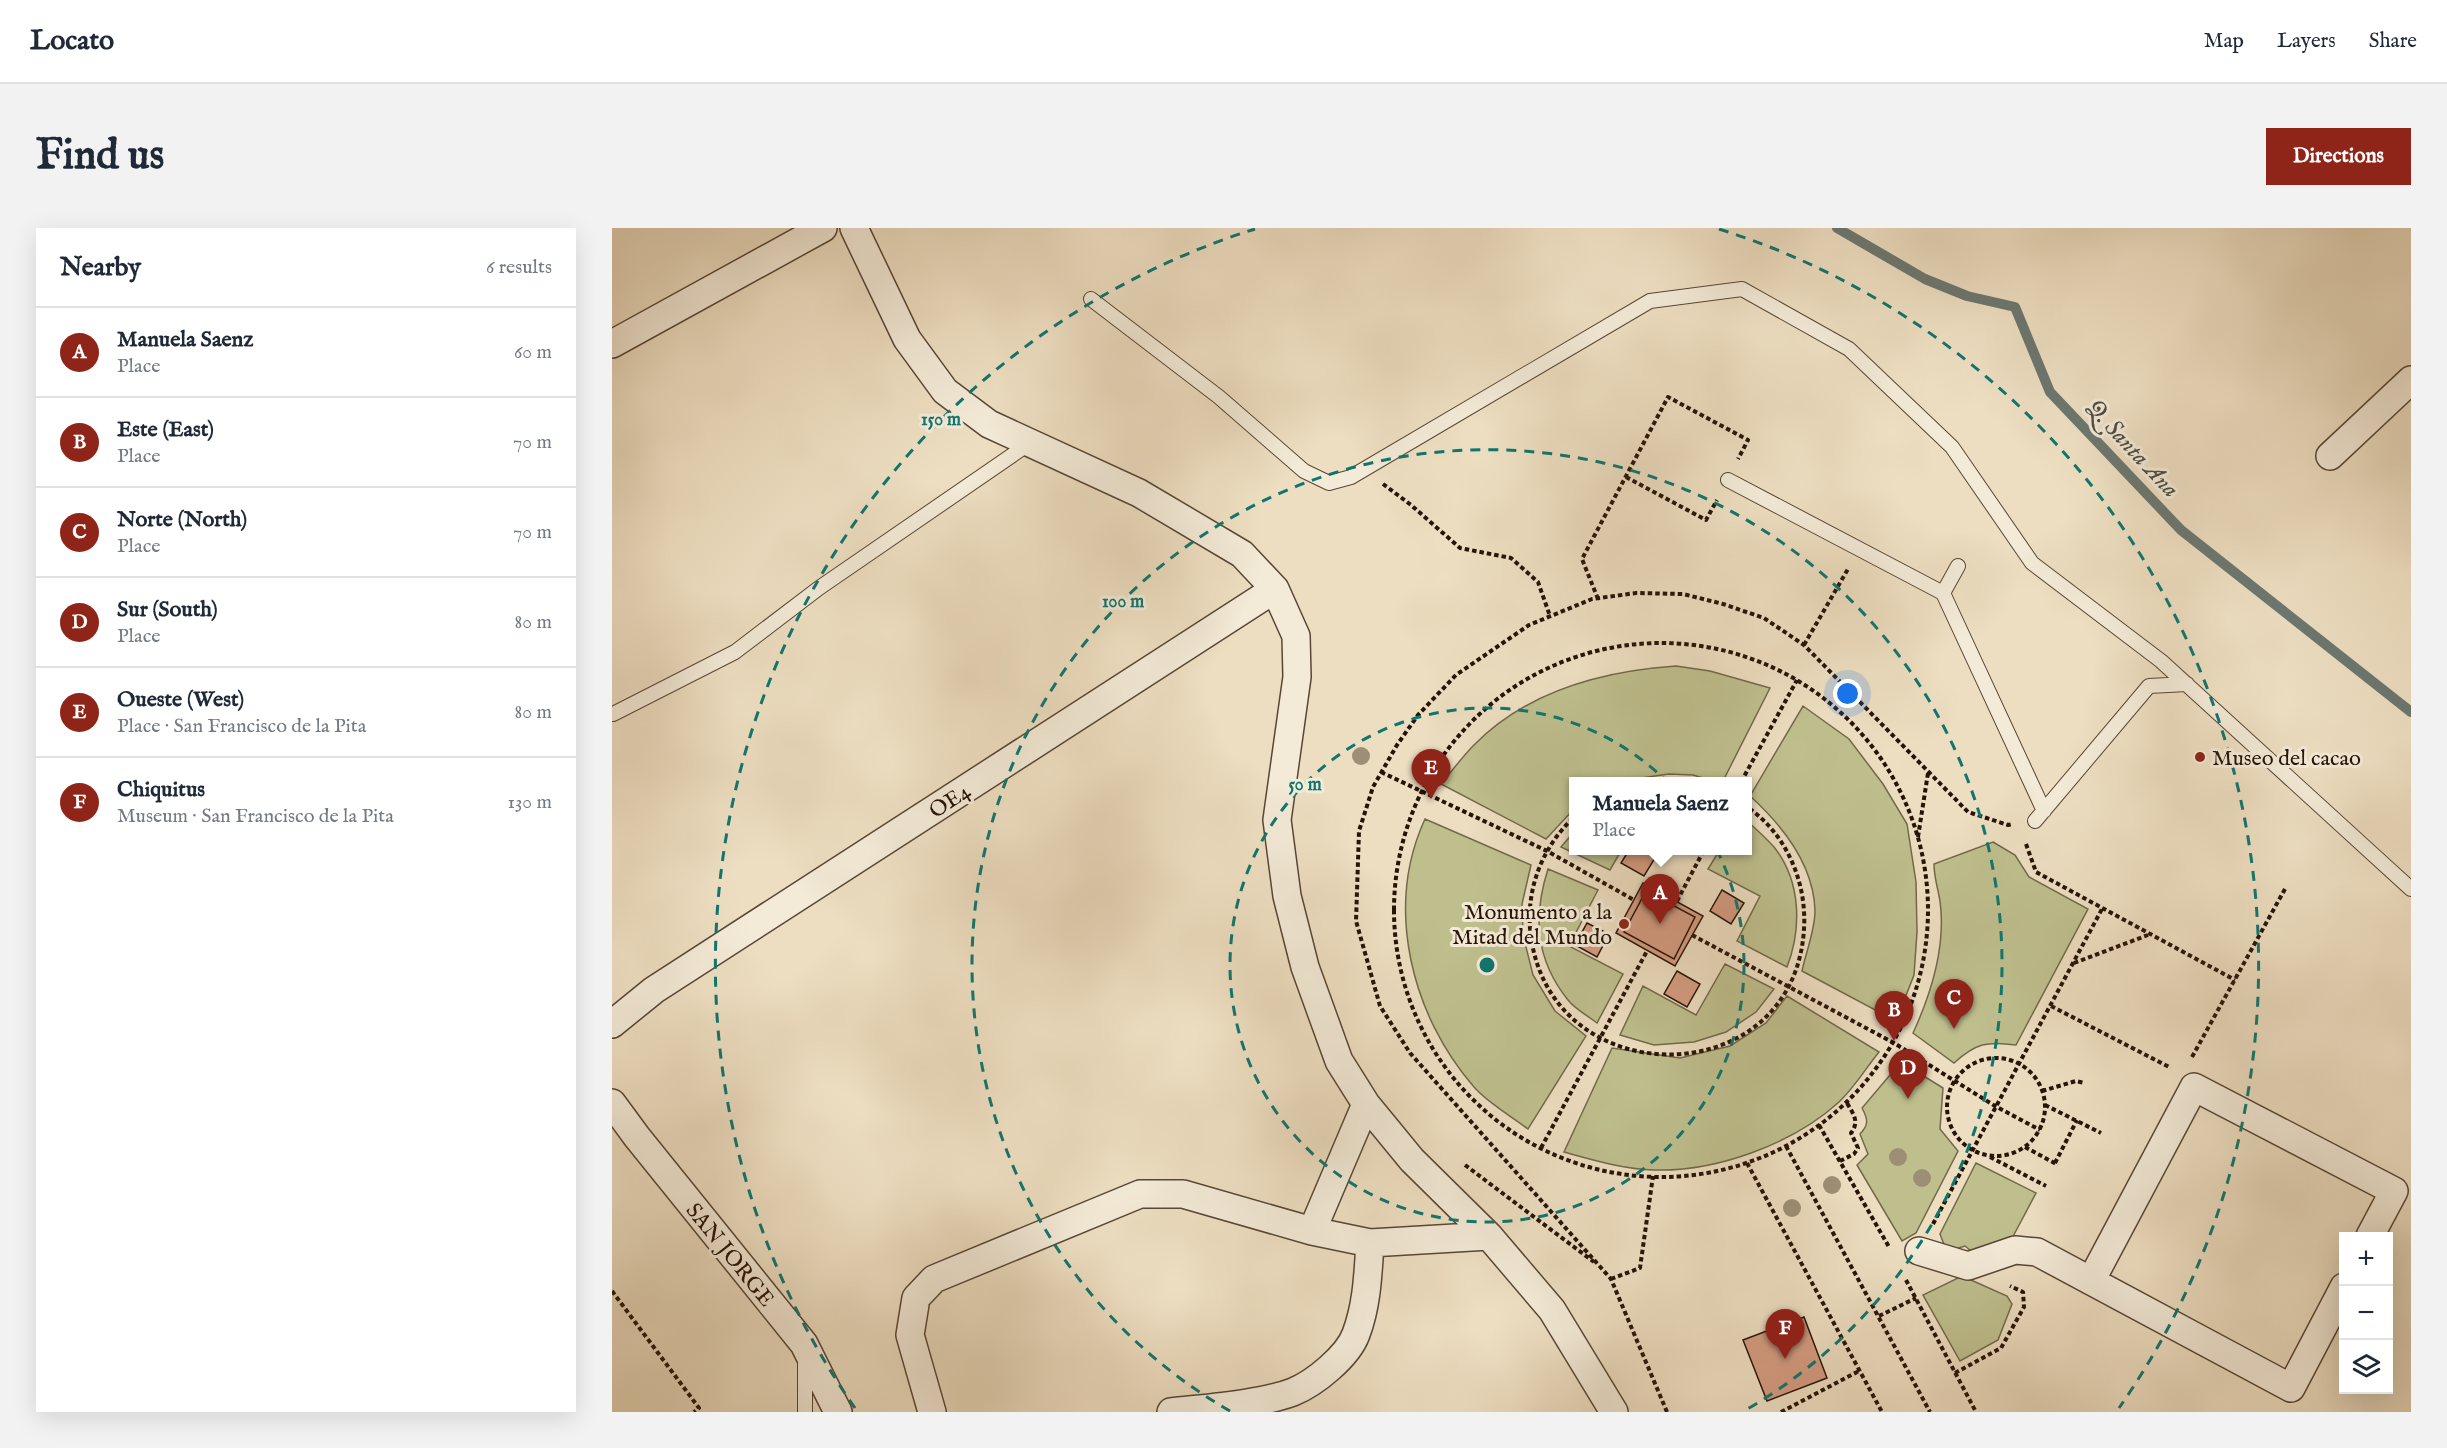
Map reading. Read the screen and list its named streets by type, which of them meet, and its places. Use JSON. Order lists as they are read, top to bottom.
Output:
{
  "streets": {
    "street": ["OE4", "SAN JORGE"]
  },
  "water": ["Q. Santa Ana"],
  "places": ["Museo del cacao", "Monumento a la Mitad del Mundo"],
  "page": {
    "header": "Locato",
    "nav": ["Map", "Layers", "Share"],
    "buttons": "Directions",
    "title": "Find us",
    "heading": ["Nearby", "6 results"],
    "list": [
      {
        "mark": "A",
        "name": "Manuela Saenz",
        "note": "Place",
        "value": "60 m"
      },
      {
        "mark": "B",
        "name": "Este (East)",
        "note": "Place",
        "value": "70 m"
      },
      {
        "mark": "C",
        "name": "Norte (North)",
        "note": "Place",
        "value": "70 m"
      },
      {
        "mark": "D",
        "name": "Sur (South)",
        "note": "Place",
        "value": "80 m"
      },
      {
        "mark": "E",
        "name": "Oueste (West)",
        "note": "Place · San Francisco de la Pita",
        "value": "80 m"
      },
      {
        "mark": "F",
        "name": "Chiquitus",
        "note": "Museum · San Francisco de la Pita",
        "value": "130 m"
      }
    ],
    "pins": [
      "E",
      "A",
      "C",
      "B",
      "D",
      "F"
    ],
    "popup": ["Manuela Saenz", "Place"],
    "map_buttons": ["+", "−"]
  },
  "rings": ["150 m", "100 m", "50 m"]
}
